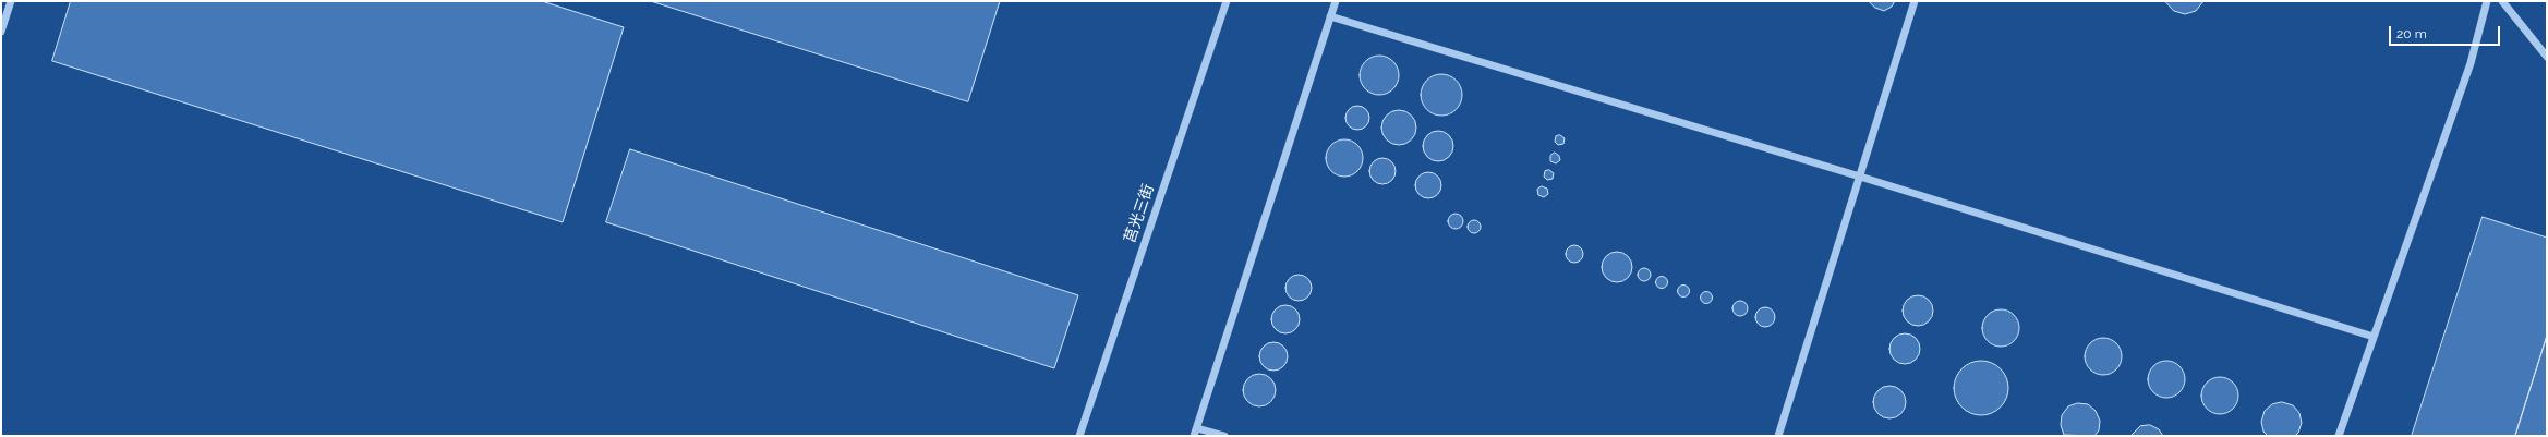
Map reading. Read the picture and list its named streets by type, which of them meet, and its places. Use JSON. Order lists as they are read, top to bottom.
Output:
{
  "streets": {
    "street": ["莒光三街"]
  },
  "scale_bar": "20 m"
}
